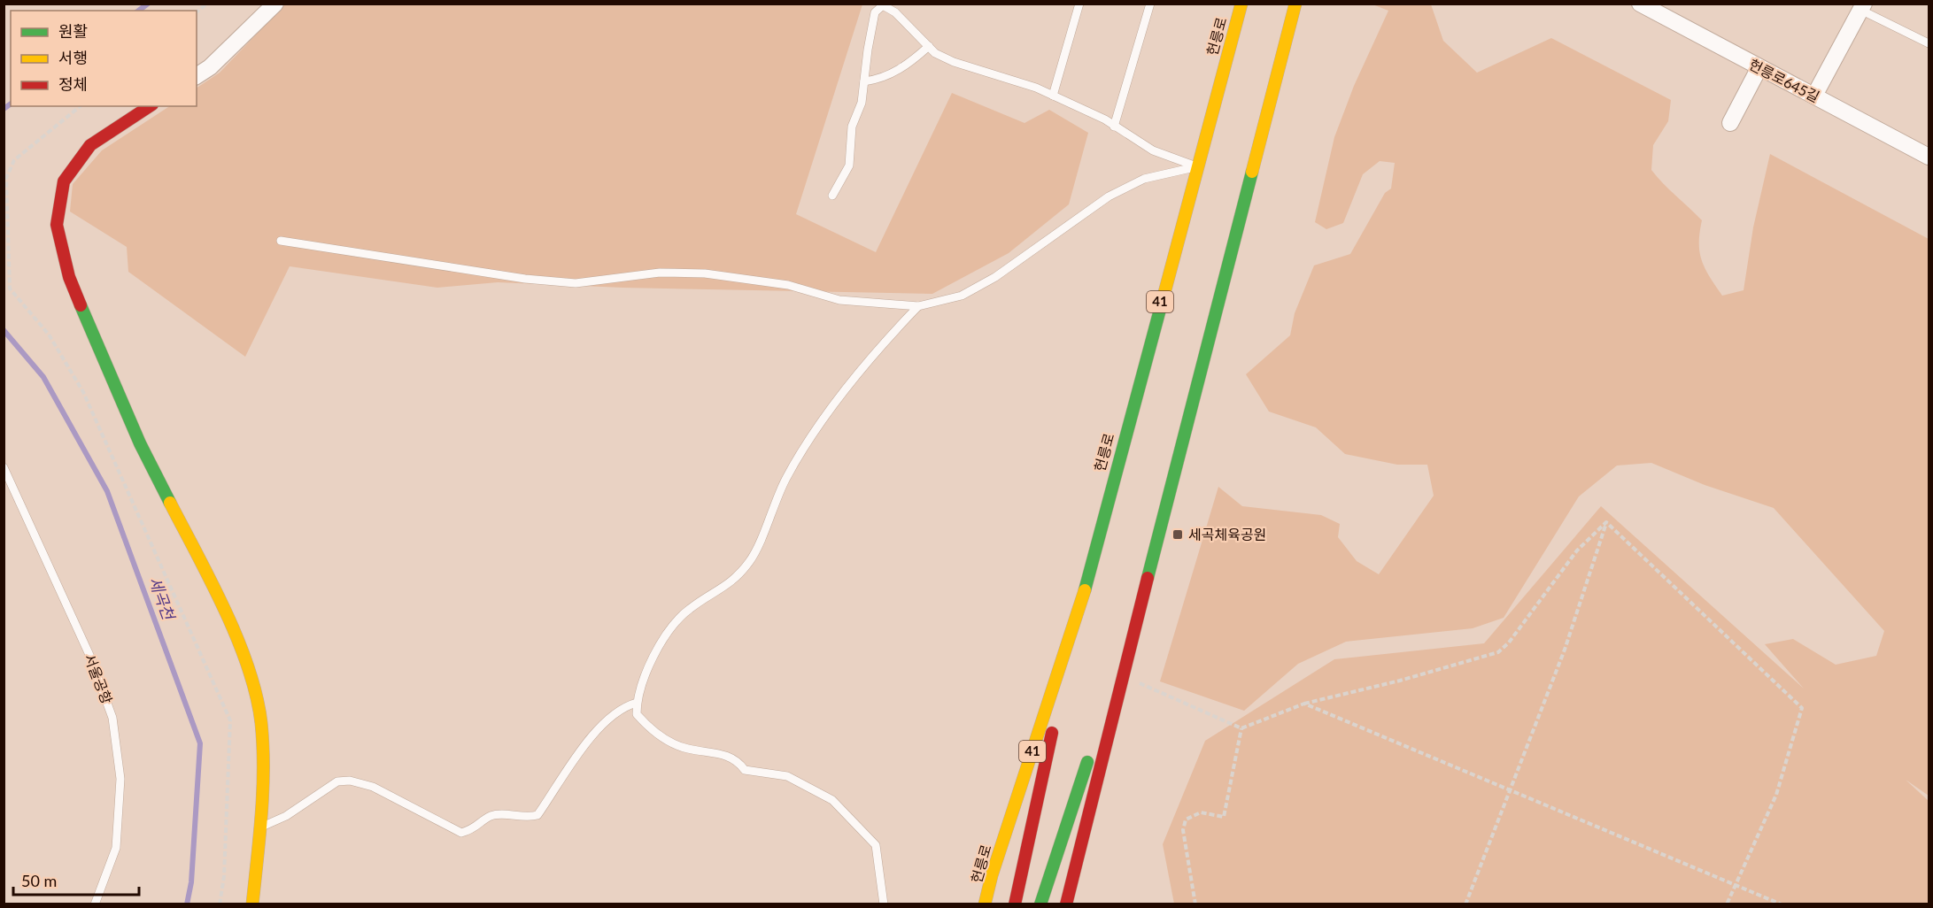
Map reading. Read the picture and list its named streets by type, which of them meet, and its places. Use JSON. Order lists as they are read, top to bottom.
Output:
{
  "streets": {
    "main road": ["헌릉로", "41"],
    "street": ["헌릉로645길"],
    "lane": ["서울공항"]
  },
  "water": ["세곡천"],
  "places": {
    "transit": ["세곡체육공원"]
  },
  "legend": ["원활", "서행", "정체"],
  "scale_bar": "50 m"
}
